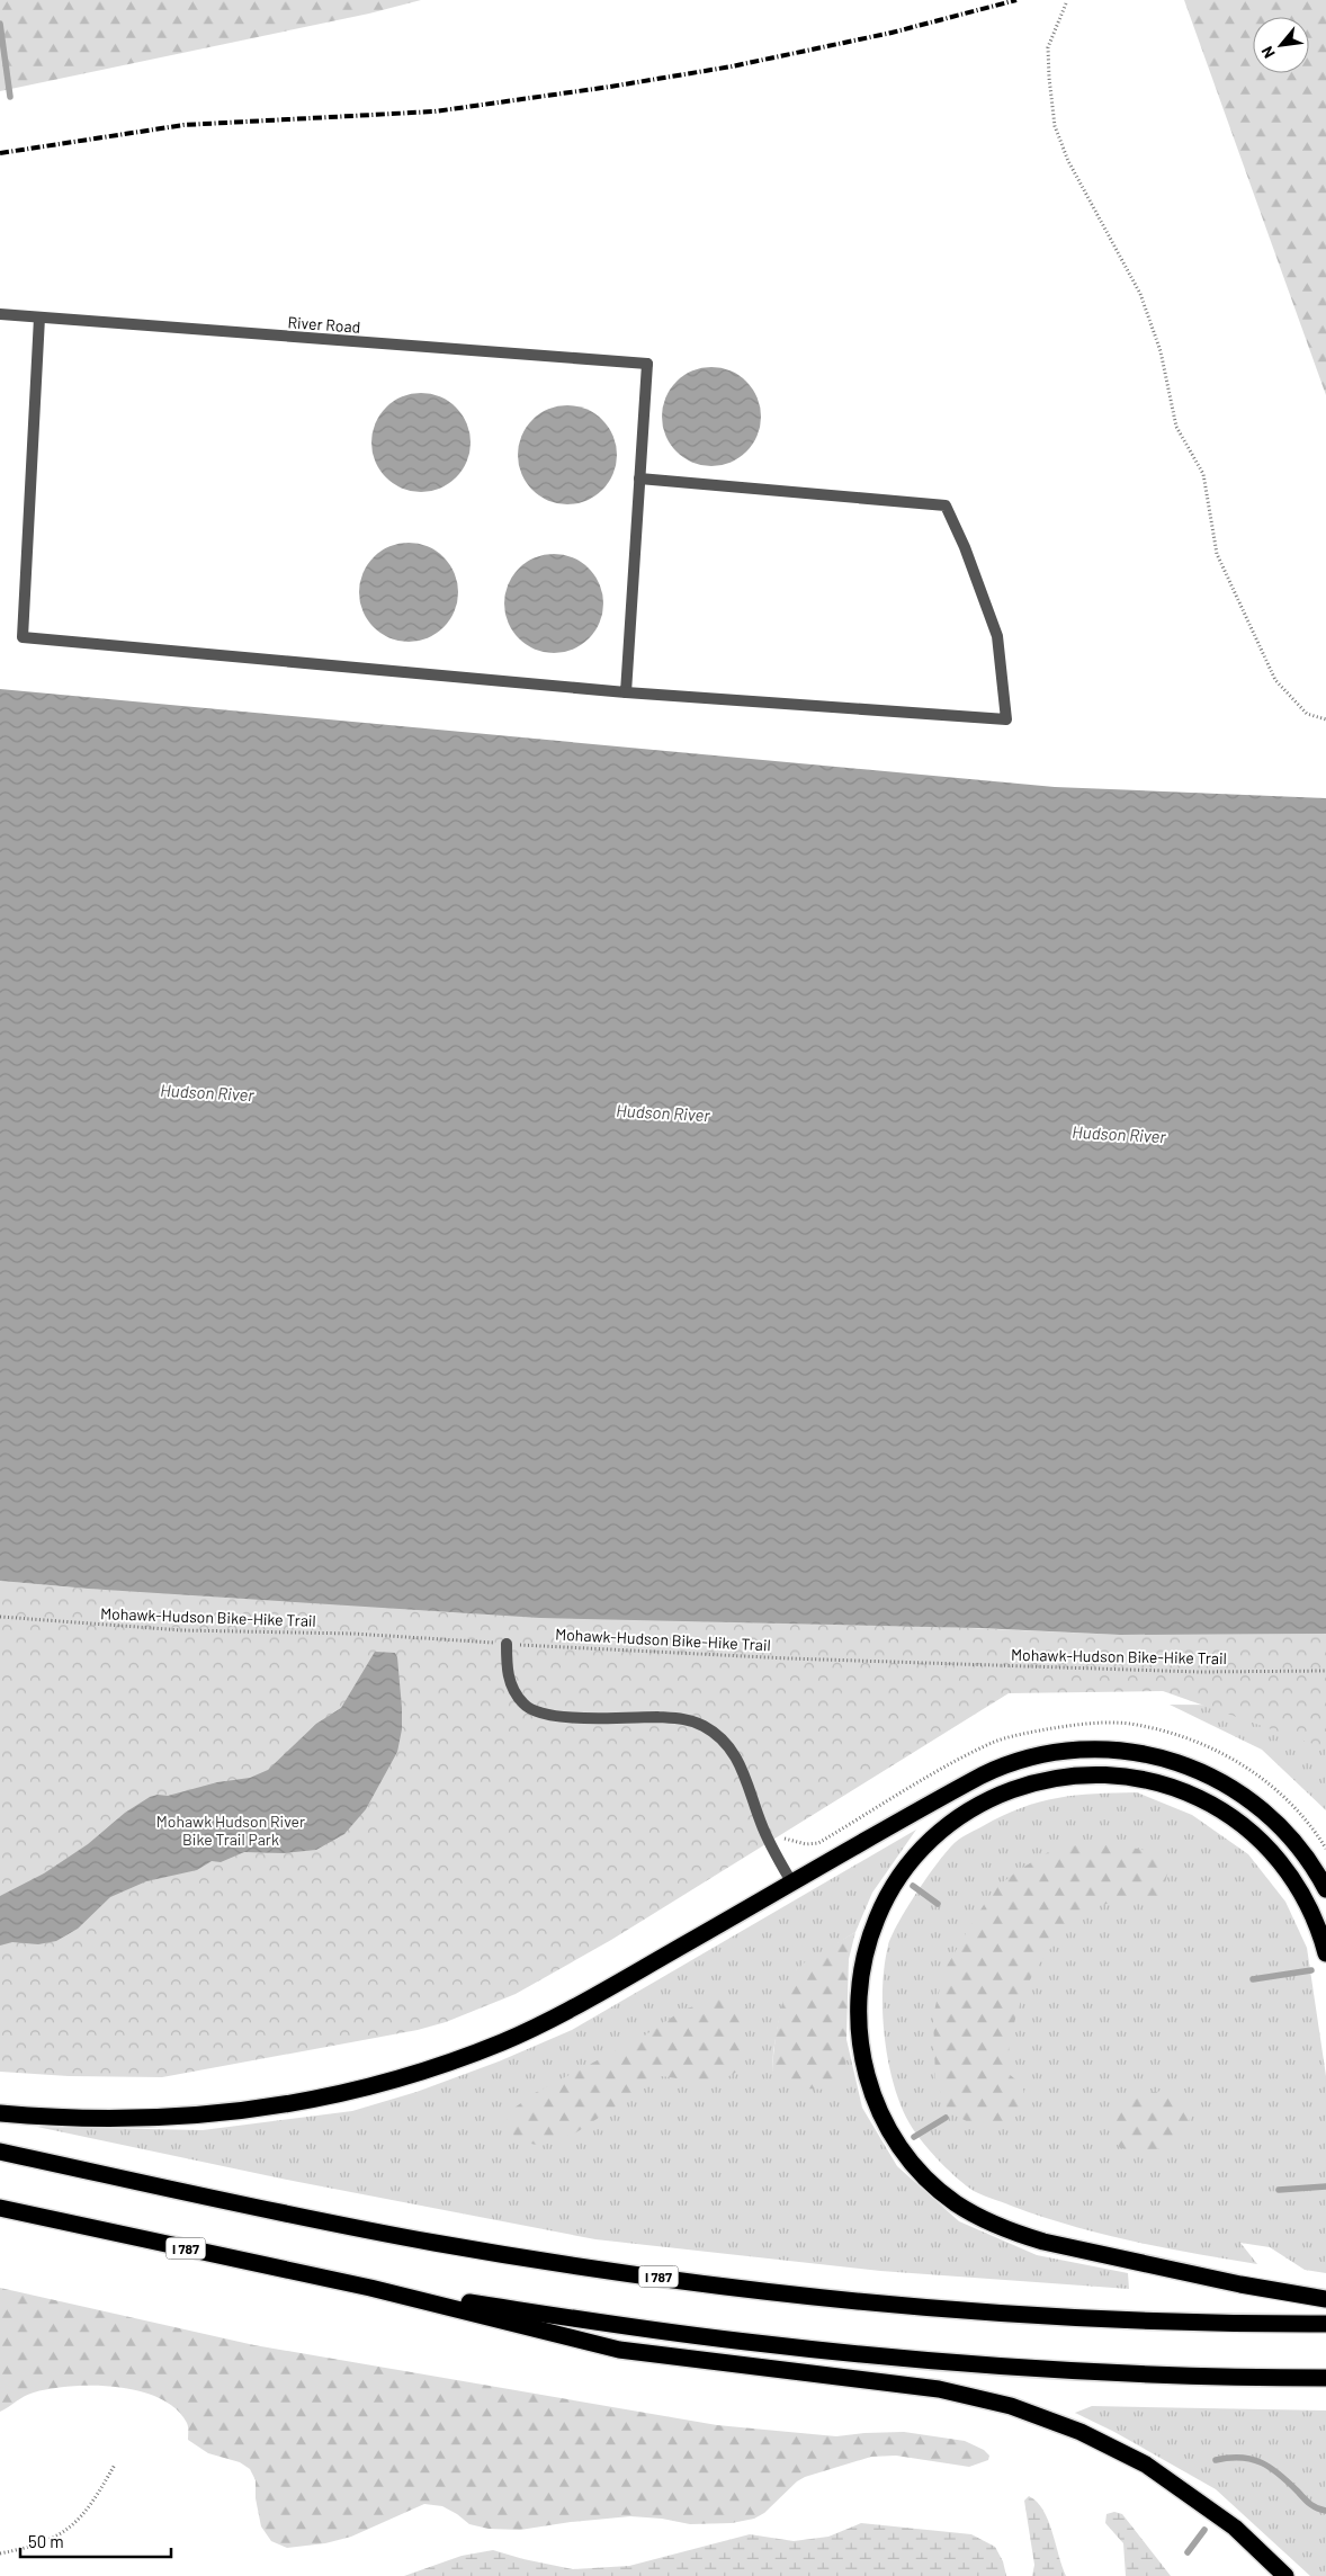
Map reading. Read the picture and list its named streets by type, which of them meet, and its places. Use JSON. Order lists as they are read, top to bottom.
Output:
{
  "streets": {
    "highway": ["I 787"],
    "street": ["River Road"],
    "path": ["Mohawk-Hudson Bike-Hike Trail"]
  },
  "water": ["Hudson River"],
  "parks": ["Mohawk Hudson River Bike Trail Park"],
  "scale_bar": "50 m",
  "north": "bottom left"
}
